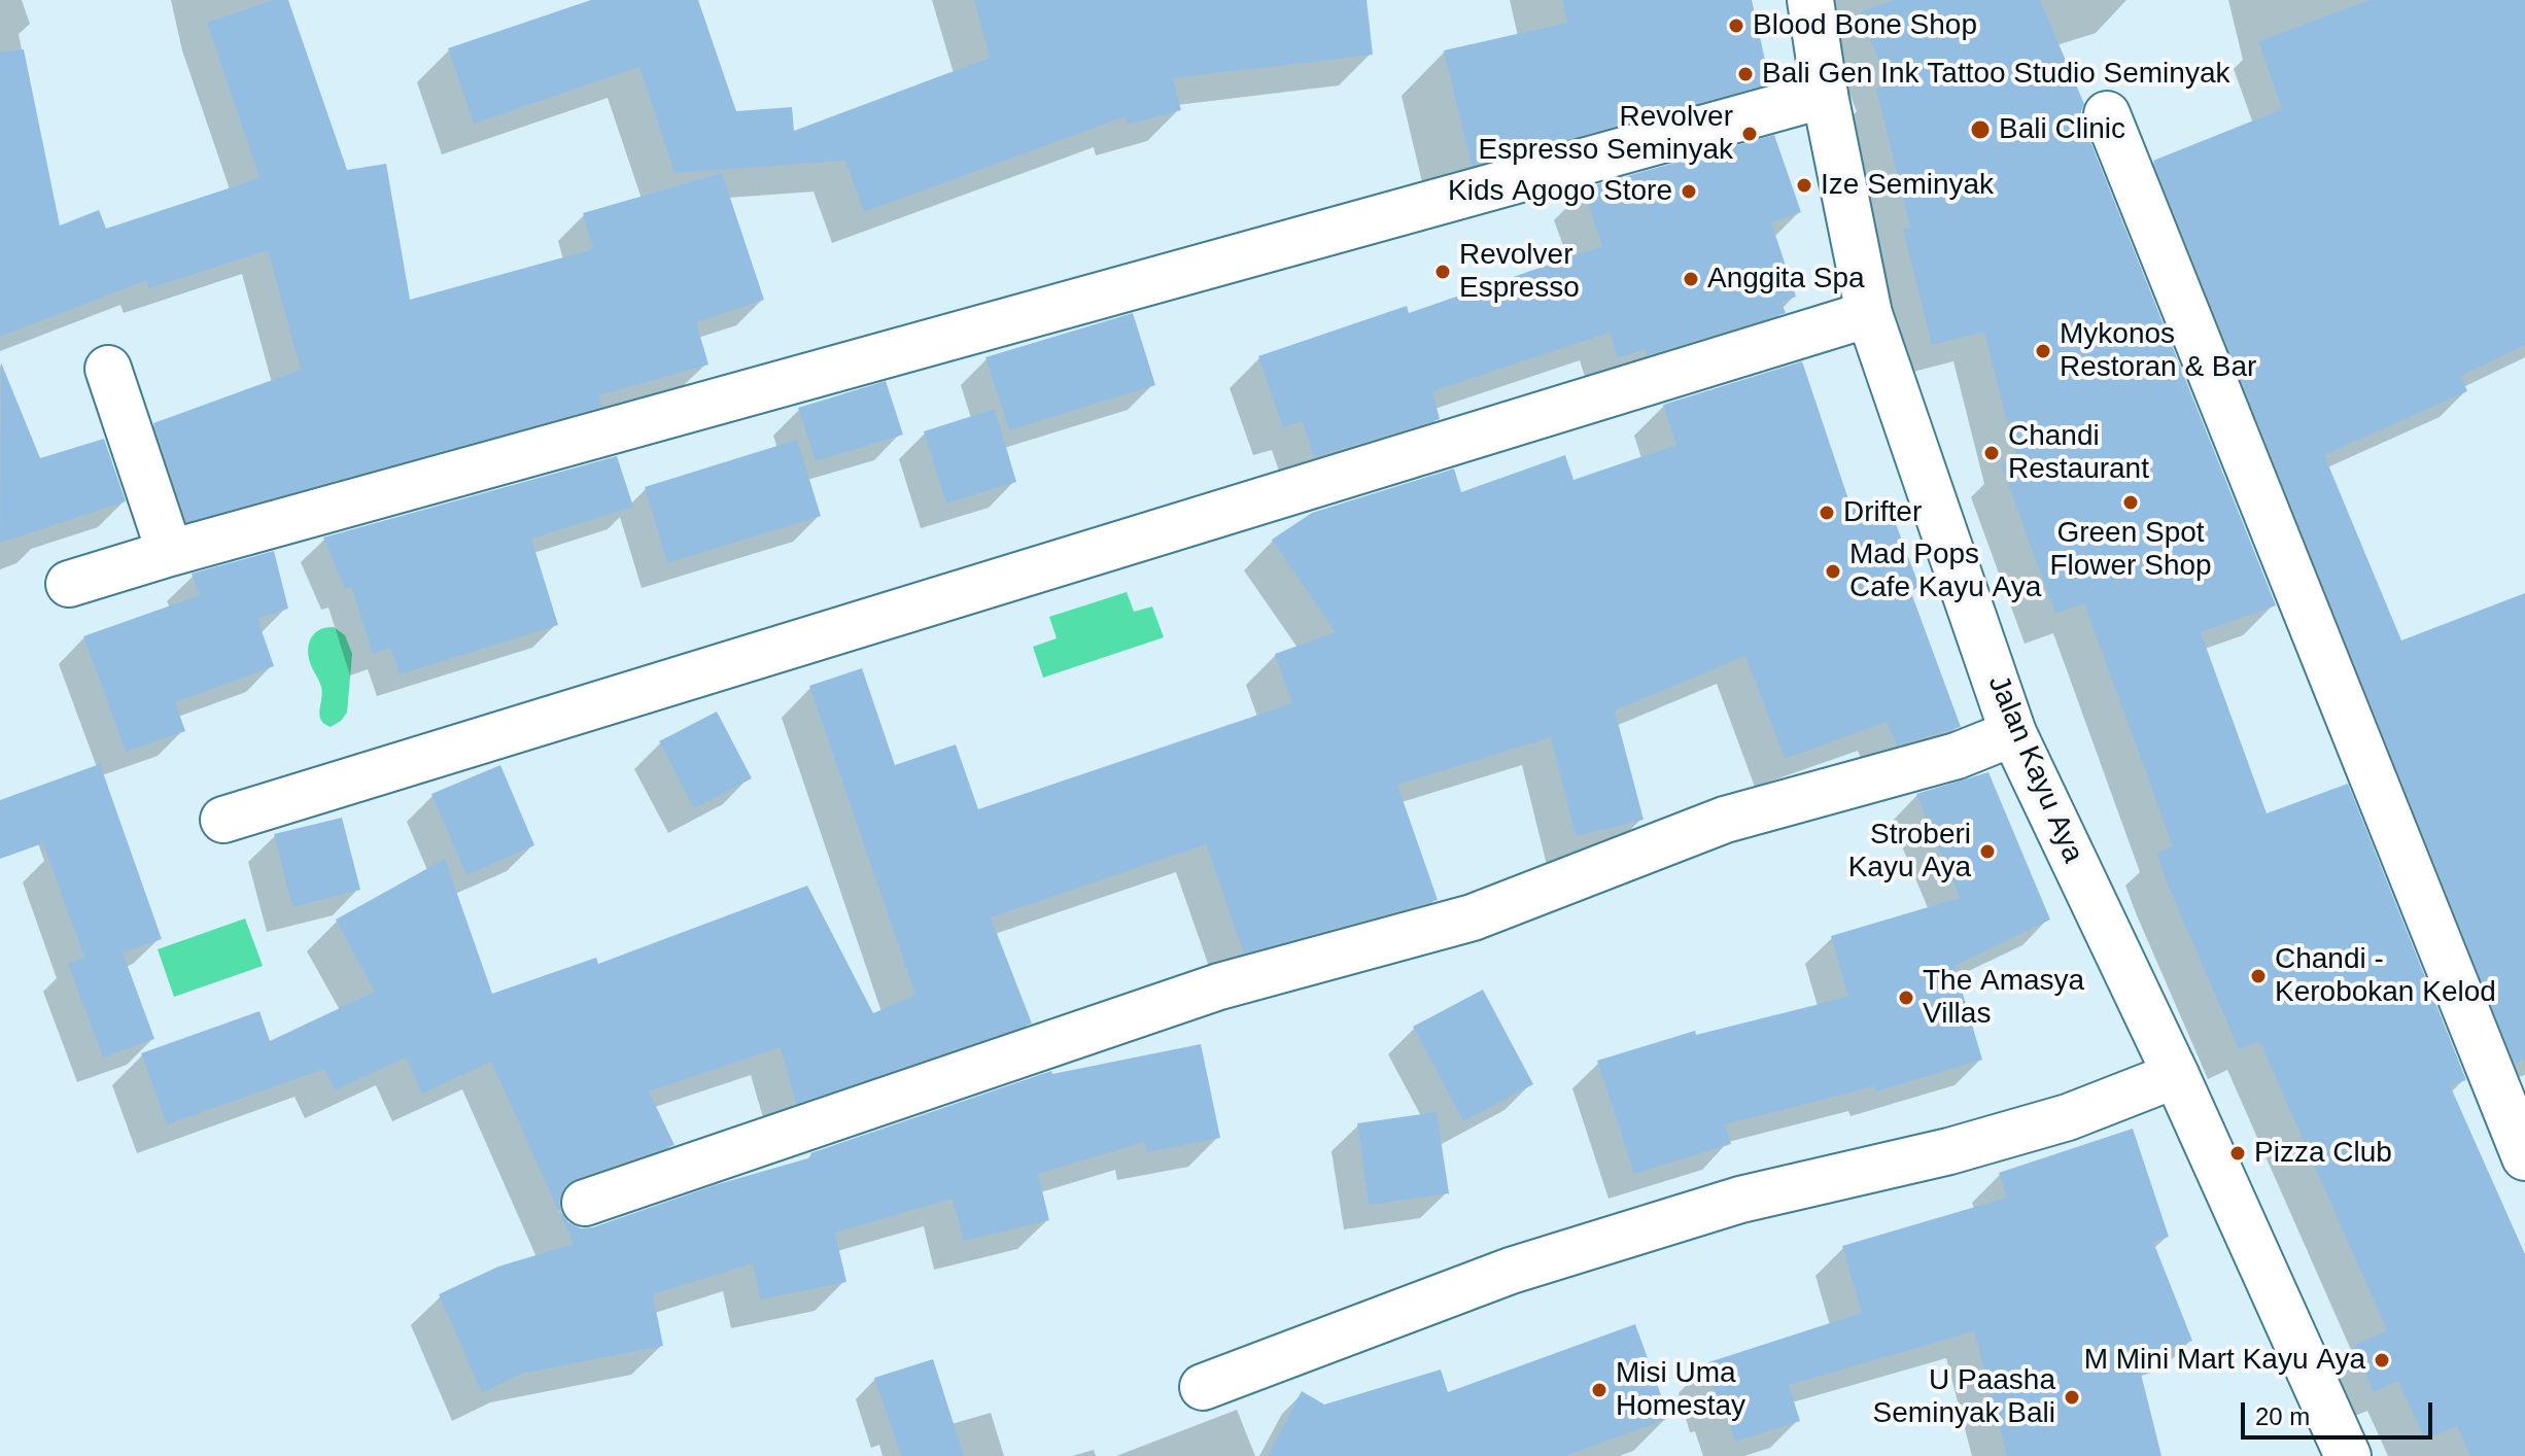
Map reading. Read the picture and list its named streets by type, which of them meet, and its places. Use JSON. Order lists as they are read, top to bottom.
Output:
{
  "streets": {
    "street": ["Jalan Kayu Aya"]
  },
  "places": [
    "Blood Bone Shop",
    "Bali Gen Ink Tattoo Studio Seminyak",
    "Bali Clinic",
    "Revolver Espresso Seminyak",
    "Ize Seminyak",
    "Kids Agogo Store",
    "Revolver Espresso",
    "Anggita Spa",
    "Mykonos Restoran & Bar",
    "Chandi Restaurant",
    "Green Spot Flower Shop",
    "Drifter",
    "Mad Pops Cafe Kayu Aya",
    "Stroberi Kayu Aya",
    "Chandi - Kerobokan Kelod",
    "The Amasya Villas",
    "Pizza Club",
    "M Mini Mart Kayu Aya",
    "Misi Uma Homestay",
    "U Paasha Seminyak Bali"
  ],
  "scale_bar": "20 m"
}
